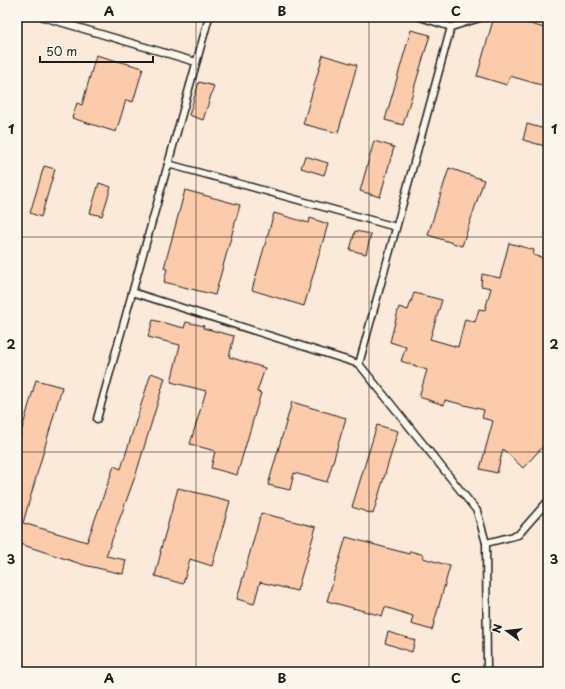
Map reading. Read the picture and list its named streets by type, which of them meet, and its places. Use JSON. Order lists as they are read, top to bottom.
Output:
{
  "scale_bar": "50 m",
  "north": "left",
  "grid": {
    "columns": ["A", "B", "C"],
    "rows": ["1", "2", "3"]
  }
}
